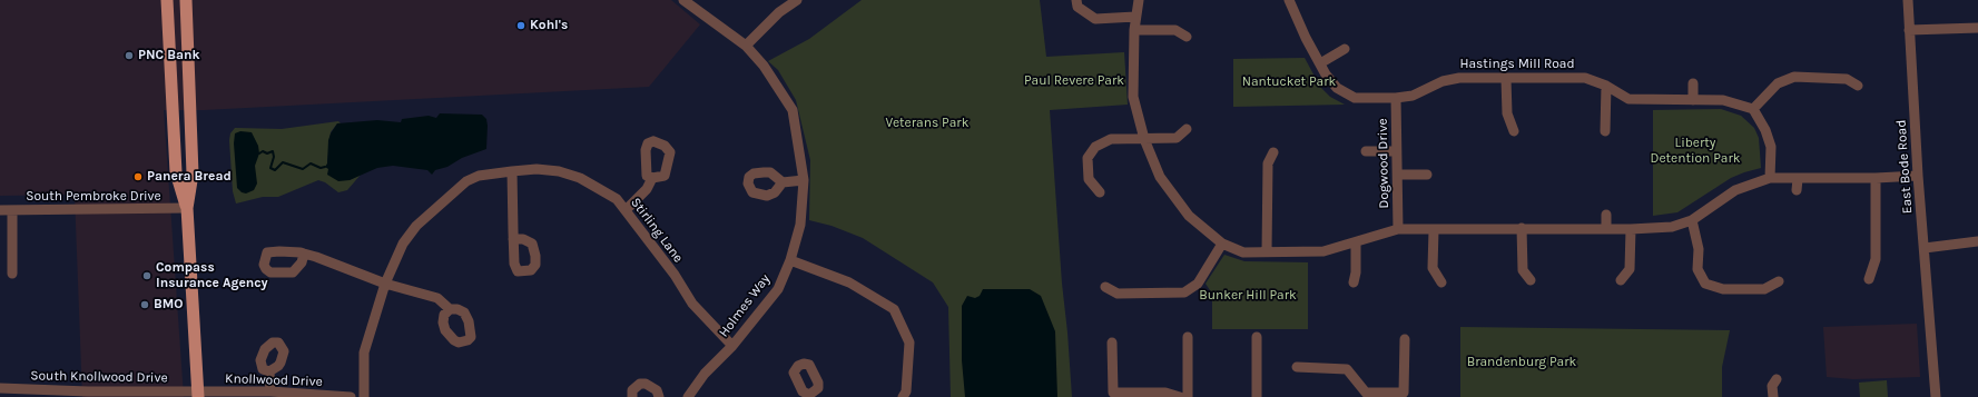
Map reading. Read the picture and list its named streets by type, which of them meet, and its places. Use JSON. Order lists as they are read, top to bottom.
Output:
{
  "streets": {
    "street": [
      "Hastings Mill Road",
      "Dogwood Drive",
      "East Bode Road",
      "South Pembroke Drive",
      "Stirling Lane",
      "Holmes Way",
      "South Knollwood Drive",
      "Knollwood Drive"
    ]
  },
  "crossings": [
    ["Hastings Mill Road", "Dogwood Drive"],
    ["Stirling Lane", "Holmes Way"],
    ["South Knollwood Drive", "Knollwood Drive"]
  ],
  "parks": [
    "Paul Revere Park",
    "Nantucket Park",
    "Veterans Park",
    "Liberty Detention Park",
    "Bunker Hill Park",
    "Brandenburg Park"
  ],
  "places": [
    "Kohl's",
    "PNC Bank",
    "Panera Bread",
    "Compass Insurance Agency",
    "BMO"
  ]
}
